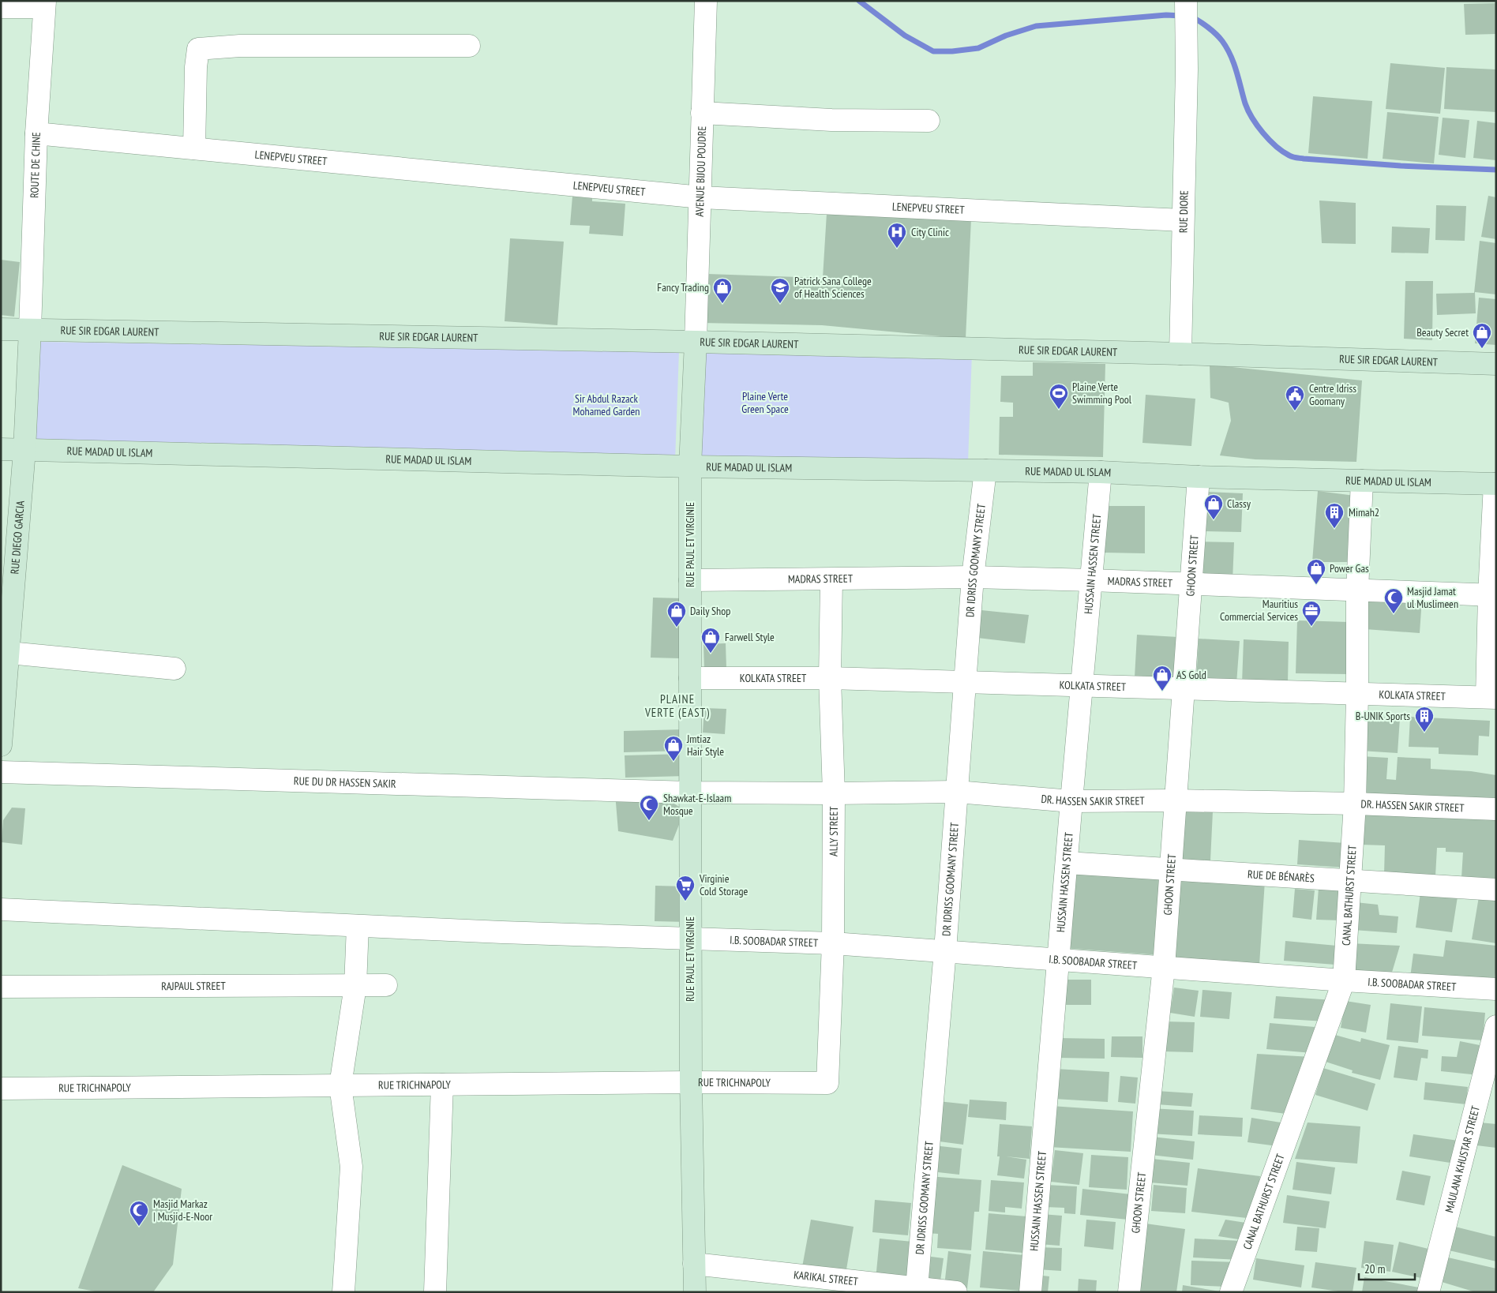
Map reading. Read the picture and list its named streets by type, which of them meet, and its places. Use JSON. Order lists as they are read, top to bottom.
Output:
{
  "streets": {
    "main road": [
      "RUE SIR EDGAR LAURENT",
      "RUE MADAD UL ISLAM",
      "RUE DIEGO GARCIA",
      "RUE PAUL ET VIRGINIE"
    ],
    "street": [
      "LENEPVEU STREET",
      "ROUTE DE CHINE",
      "AVENUE BIJOU POUDRE",
      "RUE DIORE",
      "DR IDRISS GOOMANY STREET",
      "HUSSAIN HASSEN STREET",
      "GHOON STREET",
      "MADRAS STREET",
      "KOLKATA STREET",
      "RUE DU DR HASSEN SAKIR",
      "DR. HASSEN SAKIR STREET",
      "ALLY STREET",
      "RUE DE BÉNARÈS",
      "CANAL BATHURST STREET",
      "I.B. SOOBADAR STREET",
      "RAJPAUL STREET",
      "RUE TRICHNAPOLY",
      "MAULANA KHUSTAR STREET",
      "KARIKAL STREET"
    ]
  },
  "crossings": [
    ["LENEPVEU STREET", "ROUTE DE CHINE"],
    ["LENEPVEU STREET", "AVENUE BIJOU POUDRE"],
    ["LENEPVEU STREET", "RUE DIORE"],
    ["ROUTE DE CHINE", "RUE SIR EDGAR LAURENT"],
    ["ROUTE DE CHINE", "RUE DIEGO GARCIA"],
    ["AVENUE BIJOU POUDRE", "RUE SIR EDGAR LAURENT"],
    ["AVENUE BIJOU POUDRE", "RUE PAUL ET VIRGINIE"],
    ["RUE DIORE", "RUE SIR EDGAR LAURENT"],
    ["RUE SIR EDGAR LAURENT", "RUE DIEGO GARCIA"],
    ["RUE SIR EDGAR LAURENT", "RUE PAUL ET VIRGINIE"],
    ["RUE MADAD UL ISLAM", "RUE DIEGO GARCIA"],
    ["RUE MADAD UL ISLAM", "RUE PAUL ET VIRGINIE"],
    ["RUE MADAD UL ISLAM", "DR IDRISS GOOMANY STREET"],
    ["RUE MADAD UL ISLAM", "HUSSAIN HASSEN STREET"],
    ["RUE MADAD UL ISLAM", "GHOON STREET"],
    ["RUE MADAD UL ISLAM", "CANAL BATHURST STREET"],
    ["RUE PAUL ET VIRGINIE", "MADRAS STREET"],
    ["RUE PAUL ET VIRGINIE", "KOLKATA STREET"],
    ["RUE PAUL ET VIRGINIE", "RUE DU DR HASSEN SAKIR"],
    ["RUE PAUL ET VIRGINIE", "DR. HASSEN SAKIR STREET"],
    ["RUE PAUL ET VIRGINIE", "I.B. SOOBADAR STREET"],
    ["RUE PAUL ET VIRGINIE", "RUE TRICHNAPOLY"],
    ["RUE PAUL ET VIRGINIE", "KARIKAL STREET"],
    ["DR IDRISS GOOMANY STREET", "MADRAS STREET"],
    ["DR IDRISS GOOMANY STREET", "KOLKATA STREET"],
    ["DR IDRISS GOOMANY STREET", "DR. HASSEN SAKIR STREET"],
    ["DR IDRISS GOOMANY STREET", "I.B. SOOBADAR STREET"],
    ["DR IDRISS GOOMANY STREET", "KARIKAL STREET"],
    ["HUSSAIN HASSEN STREET", "MADRAS STREET"],
    ["HUSSAIN HASSEN STREET", "KOLKATA STREET"],
    ["HUSSAIN HASSEN STREET", "DR. HASSEN SAKIR STREET"],
    ["HUSSAIN HASSEN STREET", "RUE DE BÉNARÈS"],
    ["HUSSAIN HASSEN STREET", "I.B. SOOBADAR STREET"],
    ["GHOON STREET", "MADRAS STREET"],
    ["GHOON STREET", "KOLKATA STREET"],
    ["GHOON STREET", "DR. HASSEN SAKIR STREET"],
    ["GHOON STREET", "RUE DE BÉNARÈS"],
    ["GHOON STREET", "I.B. SOOBADAR STREET"],
    ["MADRAS STREET", "ALLY STREET"],
    ["MADRAS STREET", "CANAL BATHURST STREET"],
    ["KOLKATA STREET", "ALLY STREET"],
    ["KOLKATA STREET", "CANAL BATHURST STREET"],
    ["RUE DU DR HASSEN SAKIR", "DR. HASSEN SAKIR STREET"],
    ["DR. HASSEN SAKIR STREET", "ALLY STREET"],
    ["DR. HASSEN SAKIR STREET", "CANAL BATHURST STREET"],
    ["ALLY STREET", "I.B. SOOBADAR STREET"],
    ["ALLY STREET", "RUE TRICHNAPOLY"],
    ["RUE DE BÉNARÈS", "CANAL BATHURST STREET"],
    ["CANAL BATHURST STREET", "I.B. SOOBADAR STREET"]
  ],
  "districts": ["PLAINE VERTE (EAST)"],
  "parks": ["Plaine Verte Green Space", "Sir Abdul Razack Mohamed Garden"],
  "places": {
    "hospital": ["City Clinic"],
    "shop": [
      "Fancy Trading",
      "Beauty Secret",
      "Classy",
      "Power Gas",
      "Daily Shop",
      "Farwell Style",
      "AS Gold",
      "Jmtiaz Hair Style"
    ],
    "school or university": ["Patrick Sana College of Health Sciences"],
    "sports": ["Plaine Verte Swimming Pool"],
    "public building": ["Centre Idriss Goomany"],
    "building": ["Mimah2", "B-UNIK Sports"],
    "mosque": ["Masjid Jamat ul Muslimeen", "Shawkat-E-Islaam Mosque", "Masjid Markaz | Musjid-E-Noor"],
    "office": ["Mauritius Commercial Services"],
    "supermarket": ["Virginie Cold Storage"]
  },
  "scale_bar": "20 m"
}
